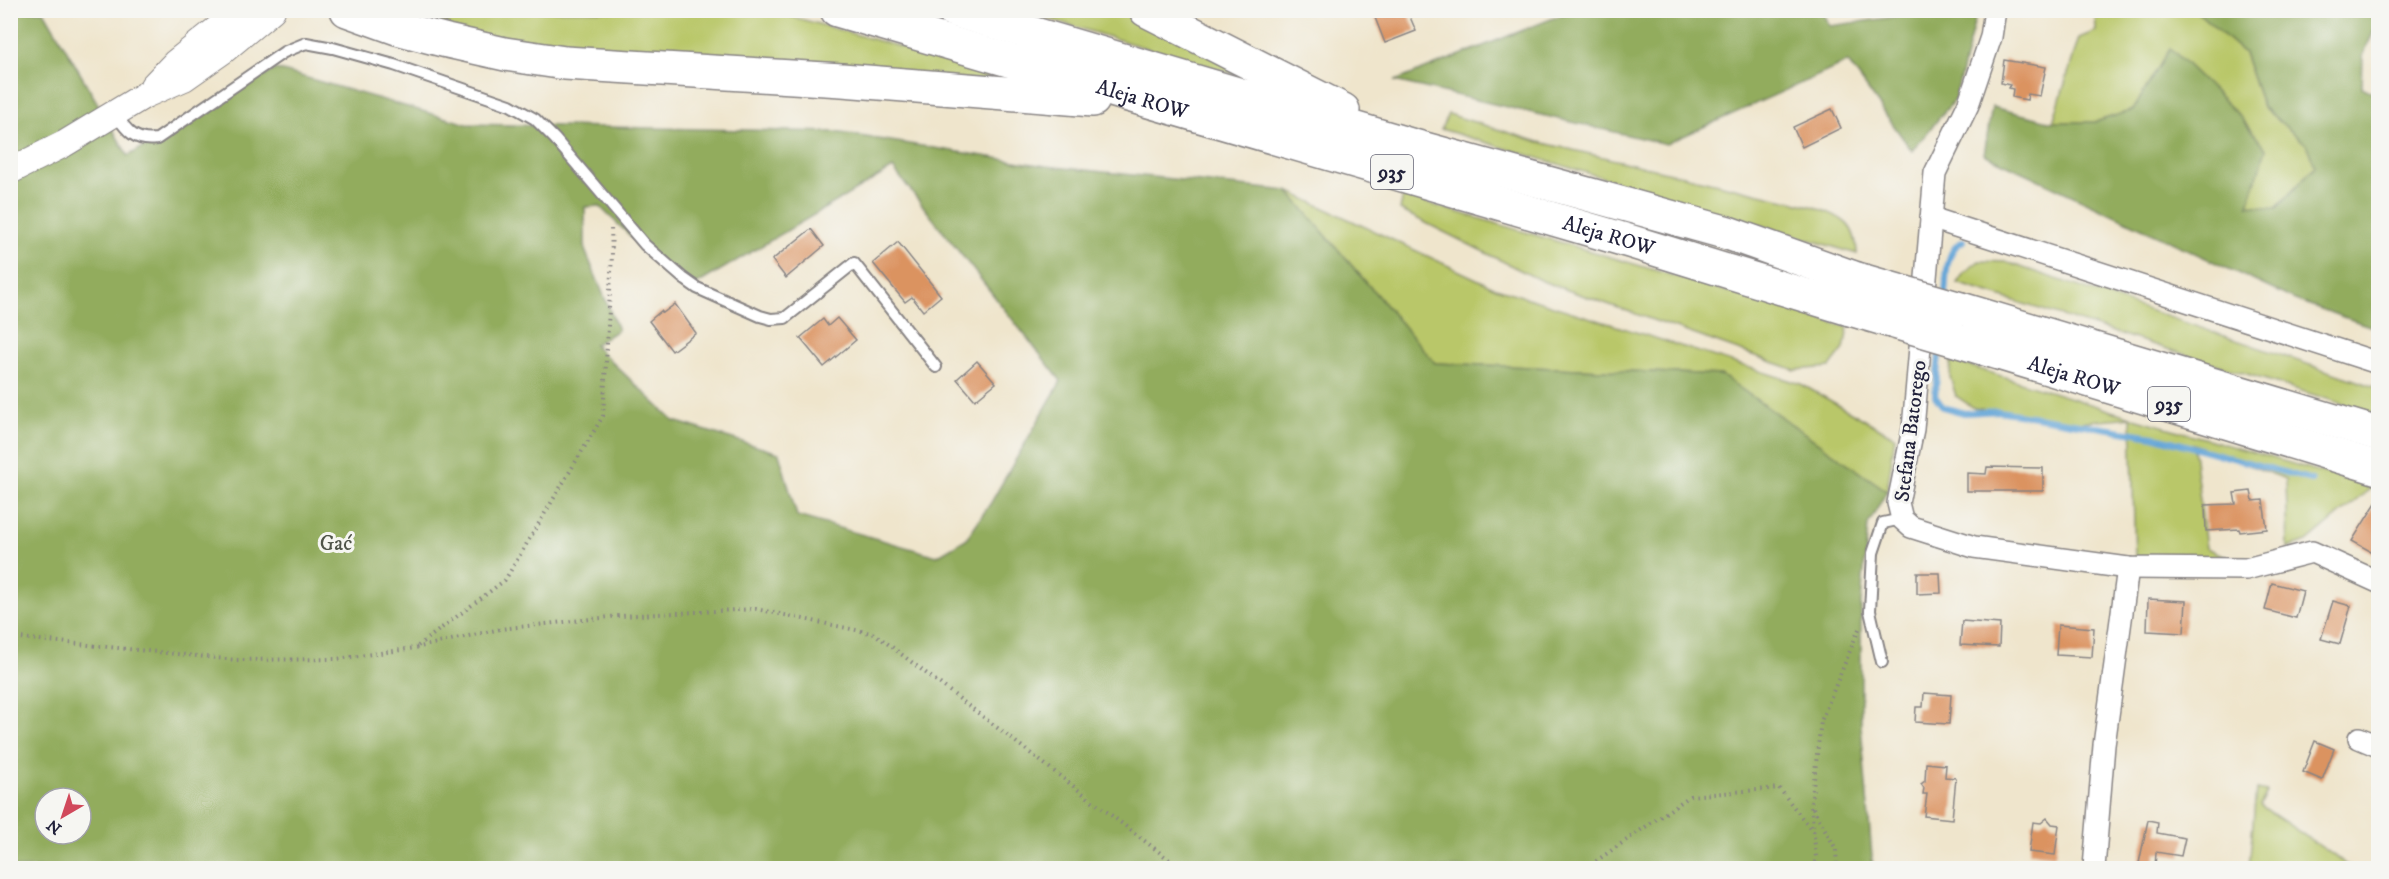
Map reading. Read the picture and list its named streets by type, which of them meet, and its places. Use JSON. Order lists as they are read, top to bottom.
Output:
{
  "streets": {
    "main road": ["Aleja ROW", "935"],
    "street": ["Stefana Batorego"]
  },
  "parks": ["Gać"],
  "north": "bottom left"
}
